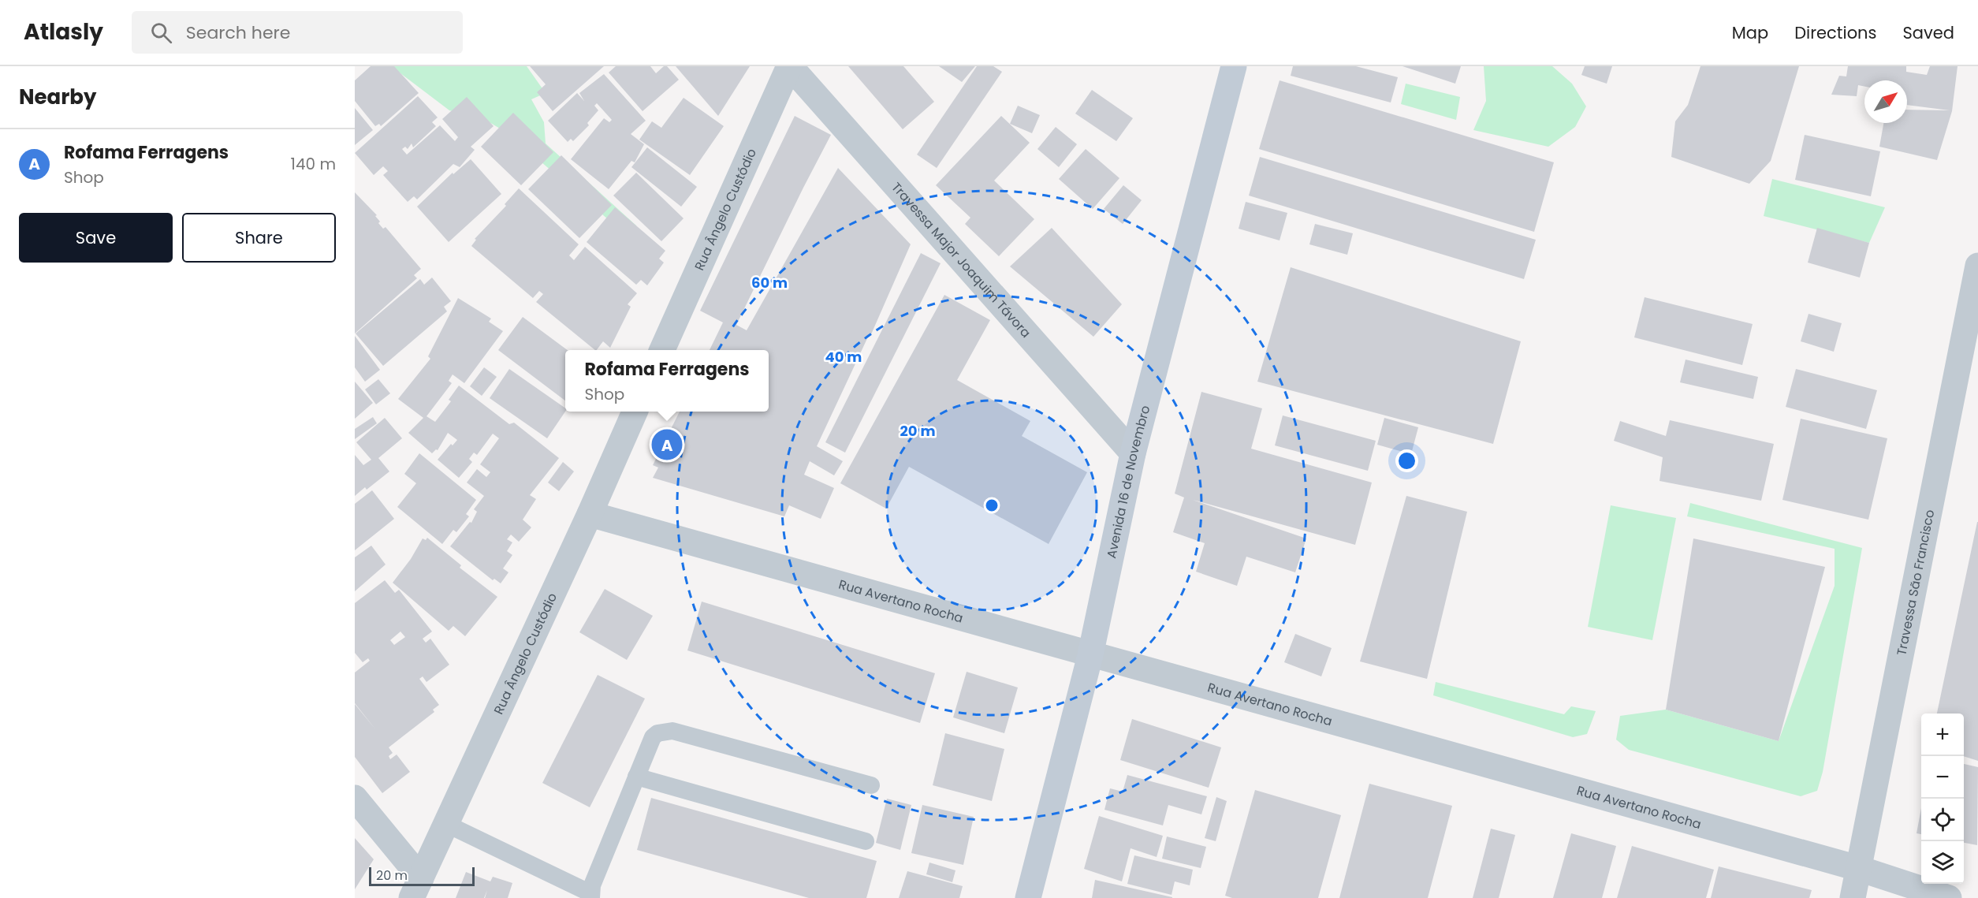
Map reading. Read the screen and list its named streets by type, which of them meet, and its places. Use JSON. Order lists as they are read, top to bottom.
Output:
{
  "streets": {
    "main road": ["Avenida 16 de Novembro"],
    "street": [
      "Rua Ângelo Custódio",
      "Travessa Major Joaquim Távora",
      "Travessa São Francisco",
      "Rua Avertano Rocha"
    ]
  },
  "crossings": [
    ["Rua Ângelo Custódio", "Travessa Major Joaquim Távora"],
    ["Rua Ângelo Custódio", "Rua Avertano Rocha"],
    ["Travessa Major Joaquim Távora", "Avenida 16 de Novembro"],
    ["Avenida 16 de Novembro", "Rua Avertano Rocha"],
    ["Travessa São Francisco", "Rua Avertano Rocha"]
  ],
  "scale_bar": "20 m",
  "north": "top right",
  "page": {
    "header": "Atlasly",
    "search": "Search here",
    "nav": ["Map", "Directions", "Saved"],
    "heading": "Nearby",
    "list": [
      {
        "mark": "A",
        "name": "Rofama Ferragens",
        "note": "Shop",
        "value": "140 m"
      }
    ],
    "buttons": ["Save", "Share"],
    "popup": ["Rofama Ferragens", "Shop"],
    "pins": "A",
    "map_buttons": ["+", "−"],
    "scale": "20 m"
  },
  "rings": ["60 m", "40 m", "20 m"]
}
